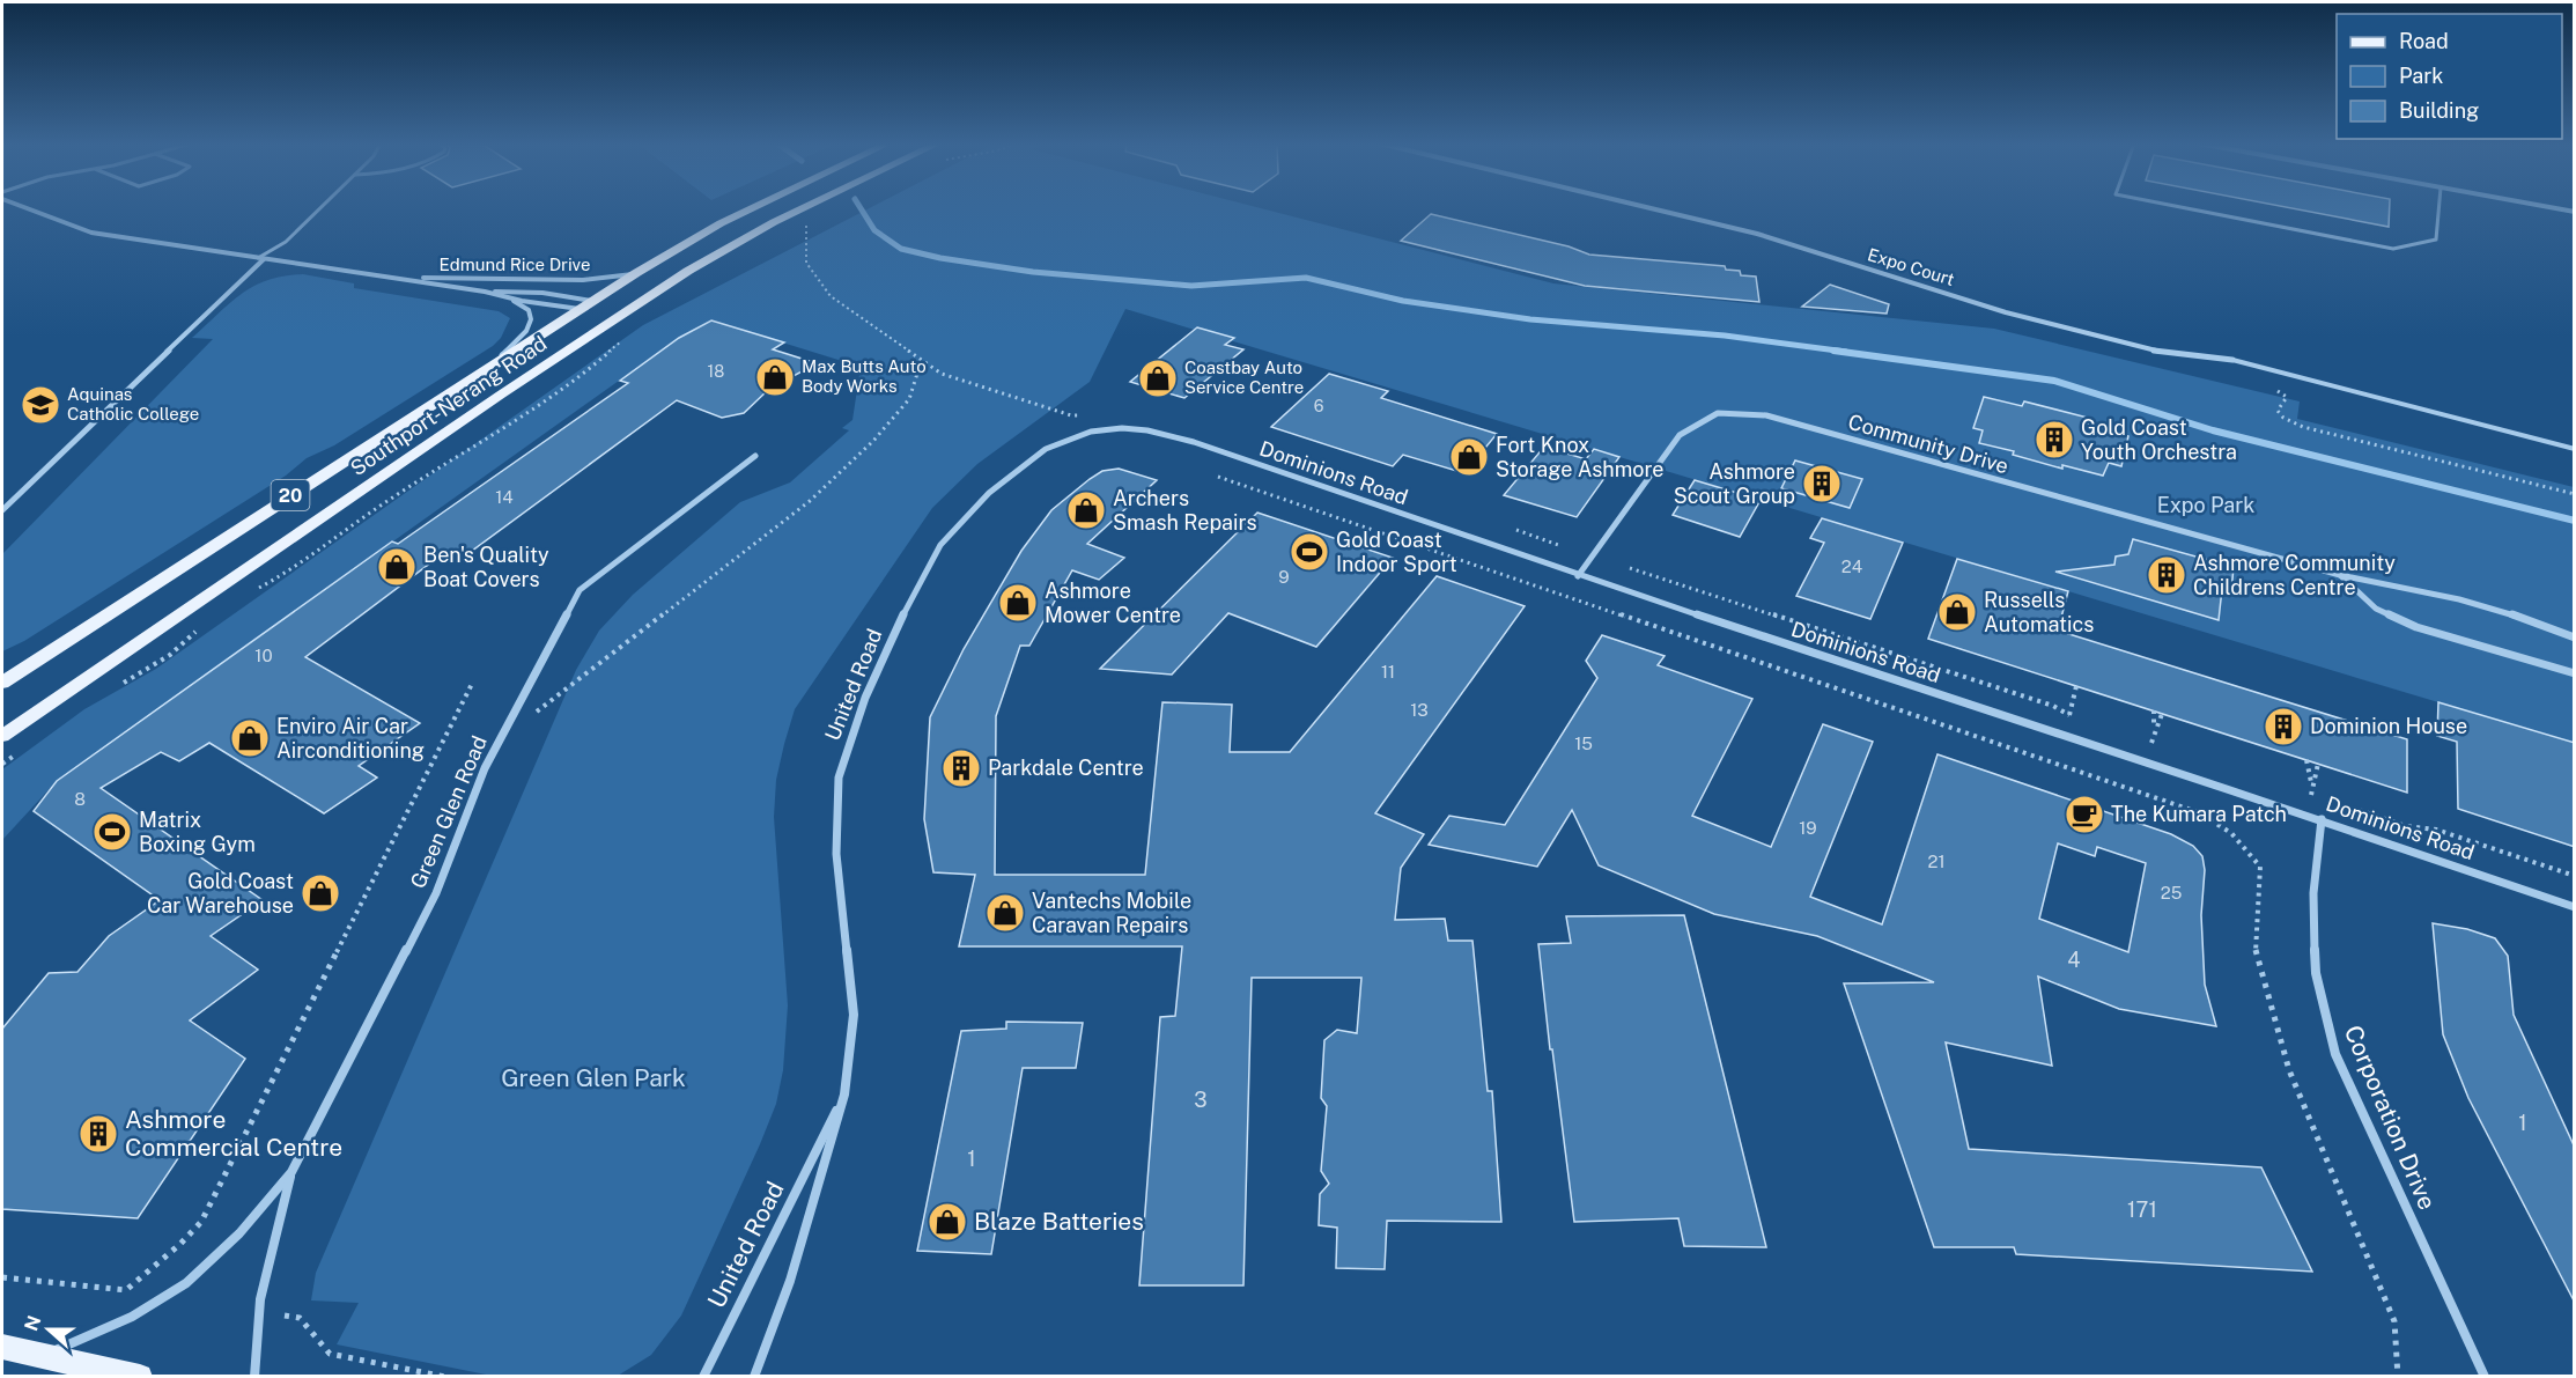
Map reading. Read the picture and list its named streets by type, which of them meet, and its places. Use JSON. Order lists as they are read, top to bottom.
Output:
{
  "streets": {
    "main road": ["Southport-Nerang Road", "20"],
    "street": [
      "Edmund Rice Drive",
      "Expo Court",
      "Community Drive",
      "Dominions Road",
      "United Road",
      "Green Glen Road",
      "Corporation Drive"
    ]
  },
  "crossings": [
    ["Edmund Rice Drive", "Southport-Nerang Road"],
    ["Community Drive", "Dominions Road"],
    ["Dominions Road", "United Road"],
    ["Dominions Road", "Corporation Drive"]
  ],
  "parks": ["Expo Park", "Green Glen Park"],
  "places": {
    "shop": [
      "Max Butts Auto Body Works",
      "Coastbay Auto Service Centre",
      "Fort Knox Storage Ashmore",
      "Archers Smash Repairs",
      "Ben's Quality Boat Covers",
      "Ashmore Mower Centre",
      "Russells Automatics",
      "Enviro Air Car Airconditioning",
      "Gold Coast Car Warehouse",
      "Vantechs Mobile Caravan Repairs",
      "Blaze Batteries"
    ],
    "school or university": ["Aquinas Catholic College"],
    "building": [
      "Gold Coast Youth Orchestra",
      "Ashmore Scout Group",
      "Ashmore Community Childrens Centre",
      "Dominion House",
      "Parkdale Centre",
      "Ashmore Commercial Centre"
    ],
    "sports": ["Gold Coast Indoor Sport", "Matrix Boxing Gym"],
    "cafe": ["The Kumara Patch"]
  },
  "house_numbers": [
    "18",
    "6",
    "14",
    "24",
    "9",
    "10",
    "11",
    "13",
    "15",
    "8",
    "19",
    "21",
    "25",
    "4",
    "3",
    "1",
    "1",
    "171"
  ],
  "legend": ["Road", "Park", "Building"],
  "north": "left"
}
